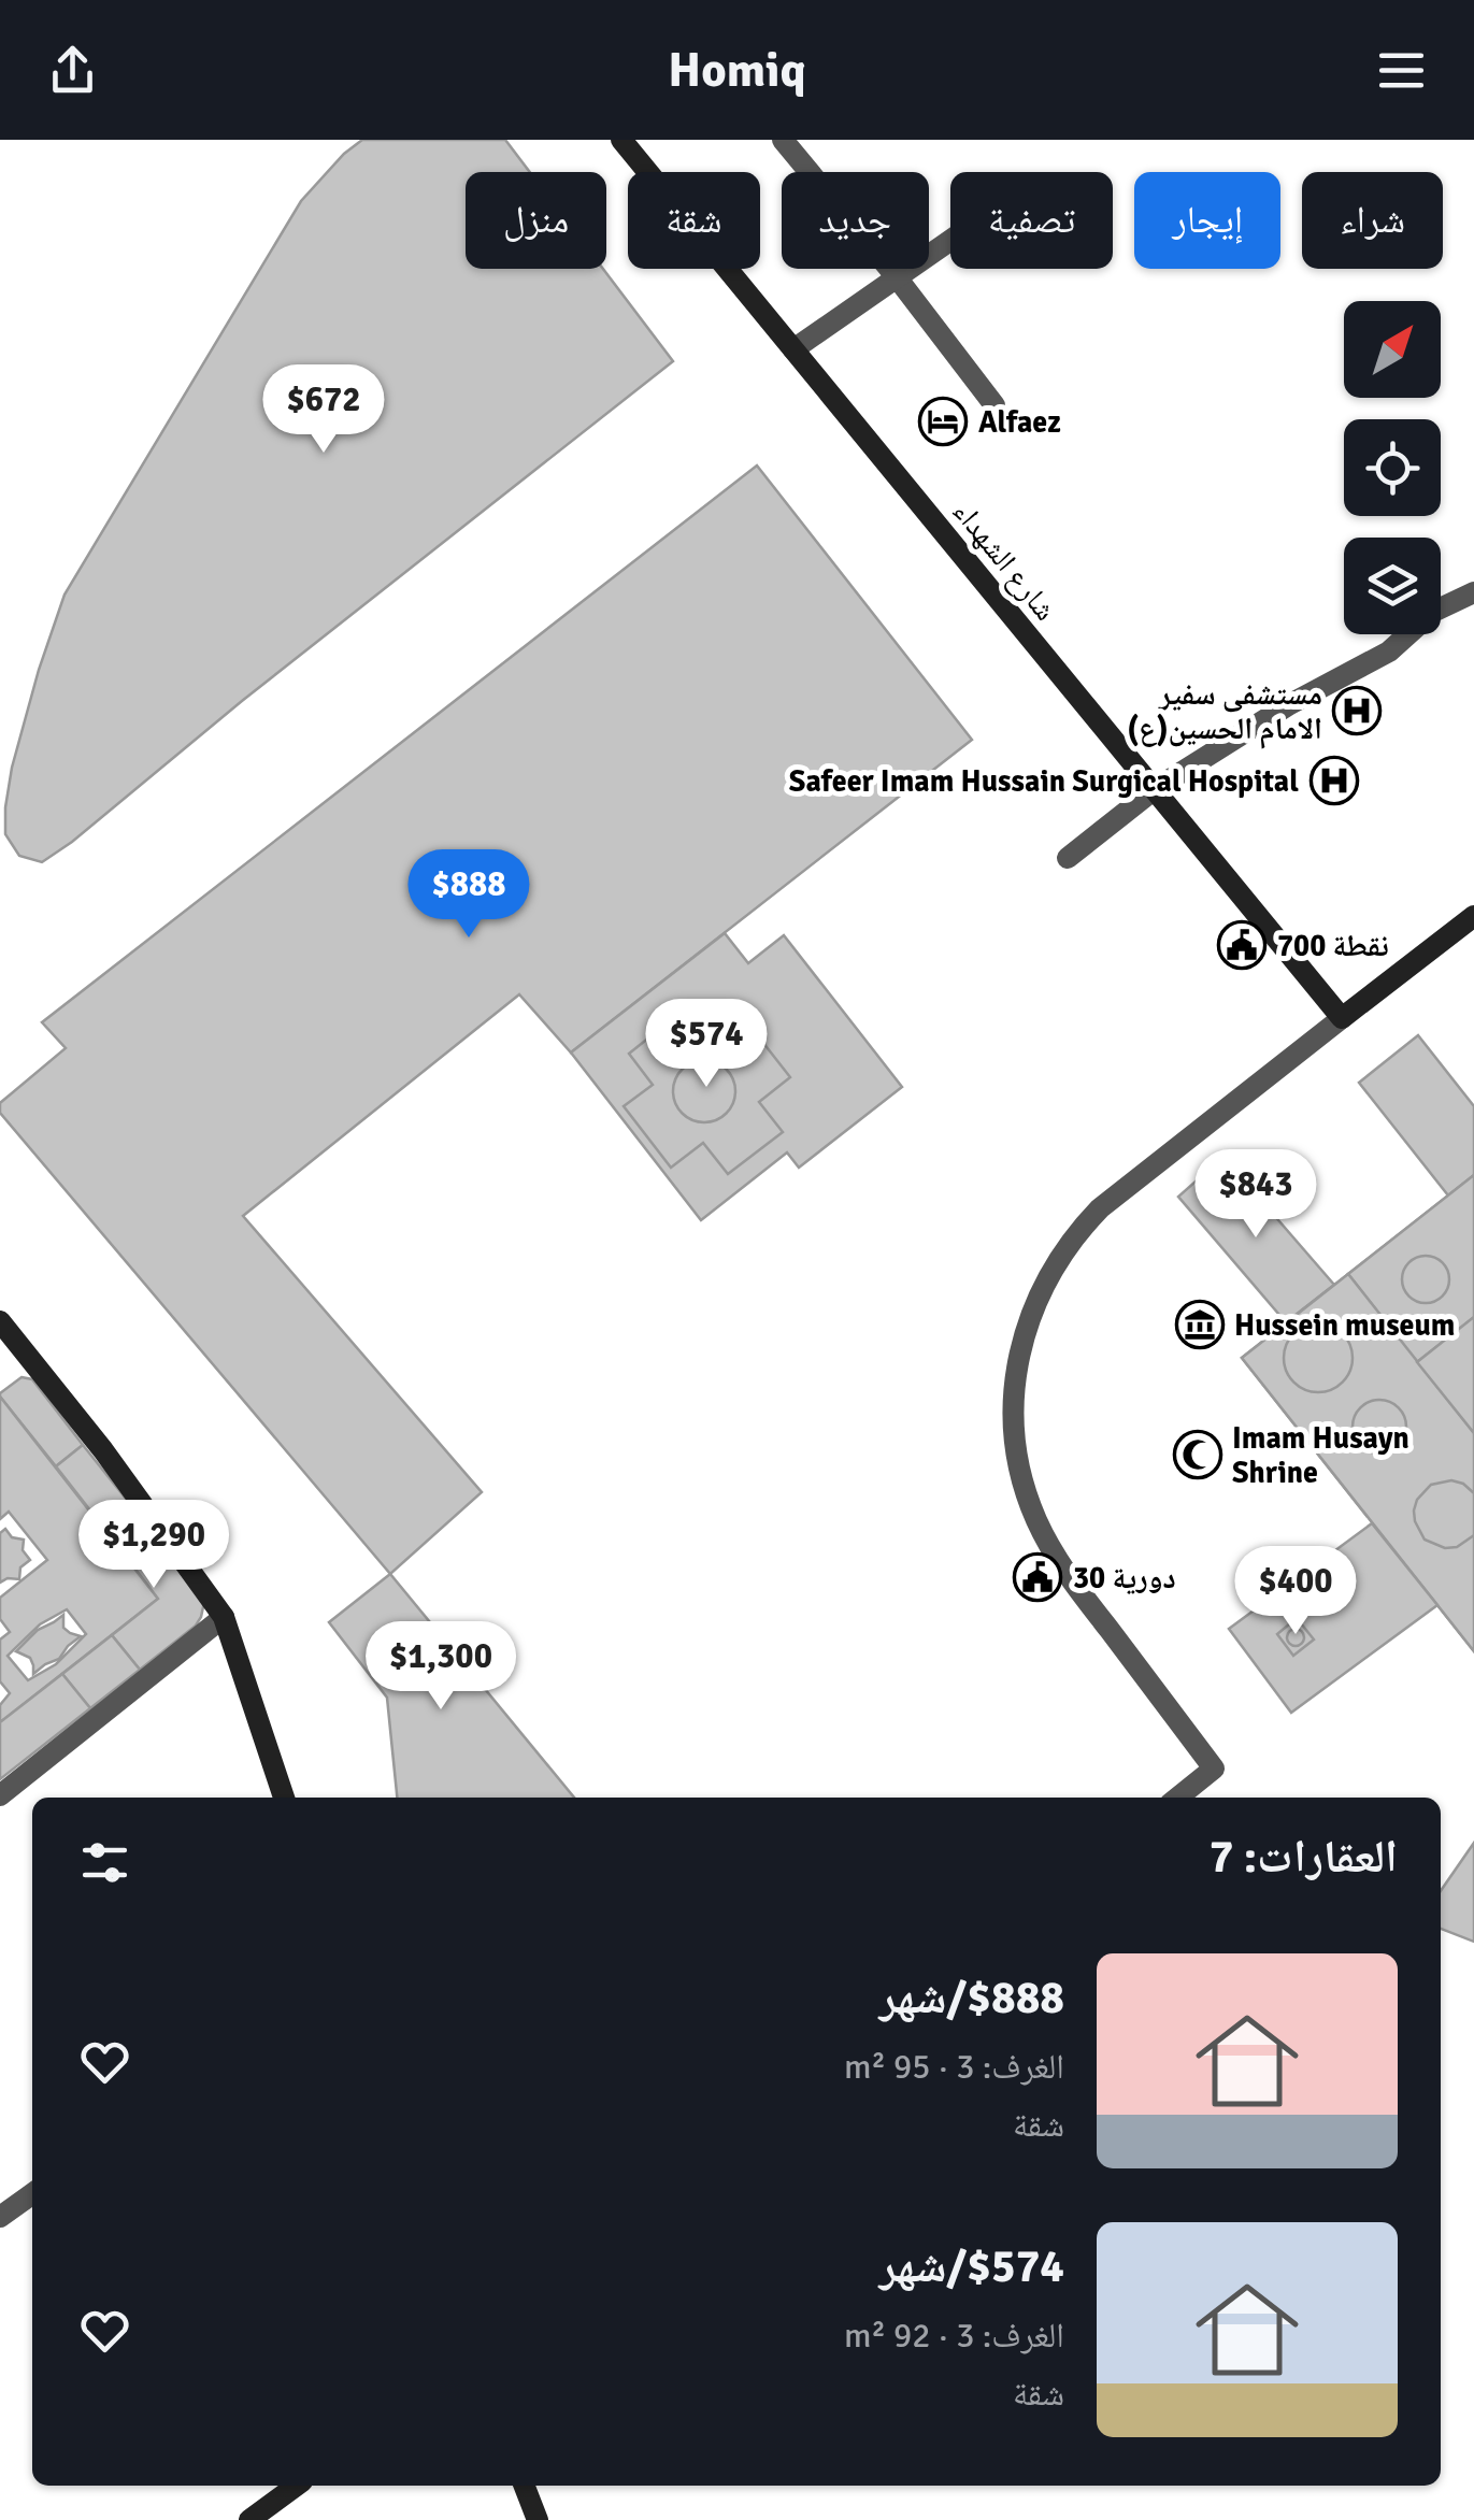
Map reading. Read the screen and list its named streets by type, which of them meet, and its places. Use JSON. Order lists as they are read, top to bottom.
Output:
{
  "streets": {
    "street": ["شارع الشهداء"]
  },
  "places": {
    "hotel": ["Alfaez"],
    "hospital": ["مستشفى سفير الامام الحسين(ع)", "Safeer Imam Hussain Surgical Hospital"],
    "public building": ["نقطة 700", "دورية 30"],
    "museum": ["Hussein museum"],
    "mosque": ["Imam Husayn Shrine"]
  },
  "north": "top right",
  "page": {
    "header": "Homiq",
    "chip": [
      "شراء",
      "إيجار",
      "تصفية",
      "جديد",
      "شقة",
      "منزل"
    ],
    "price": [
      "$672",
      "$888",
      "$574",
      "$843",
      "$1,290",
      "$400",
      "$1,300"
    ],
    "heading": "العقارات: 7",
    "list": [
      {
        "name": "$888/شهر",
        "note": "الغرف: 3 · 95 m² · شقة"
      },
      {
        "name": "$574/شهر",
        "note": "الغرف: 3 · 92 m² · شقة"
      }
    ]
  }
}
